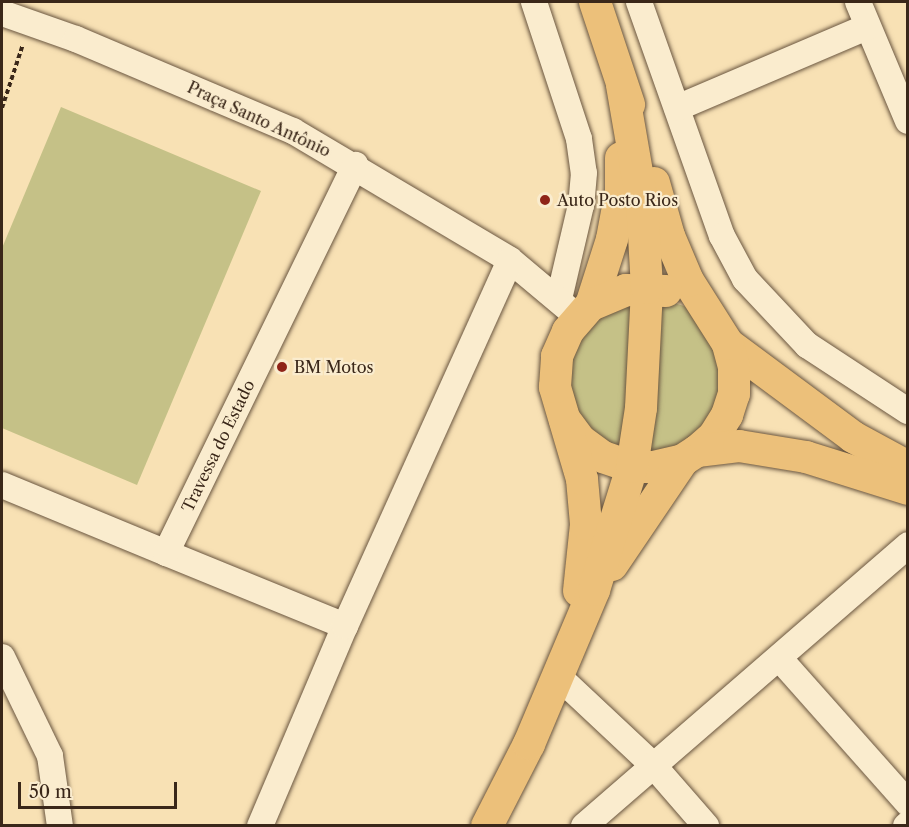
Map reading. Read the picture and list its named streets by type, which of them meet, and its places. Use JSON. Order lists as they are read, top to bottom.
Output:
{
  "streets": {
    "street": ["Praça Santo Antônio", "Travessa do Estado"]
  },
  "crossings": [
    ["Praça Santo Antônio", "Travessa do Estado"]
  ],
  "places": ["Auto Posto Rios", "BM Motos"],
  "scale_bar": "50 m"
}
